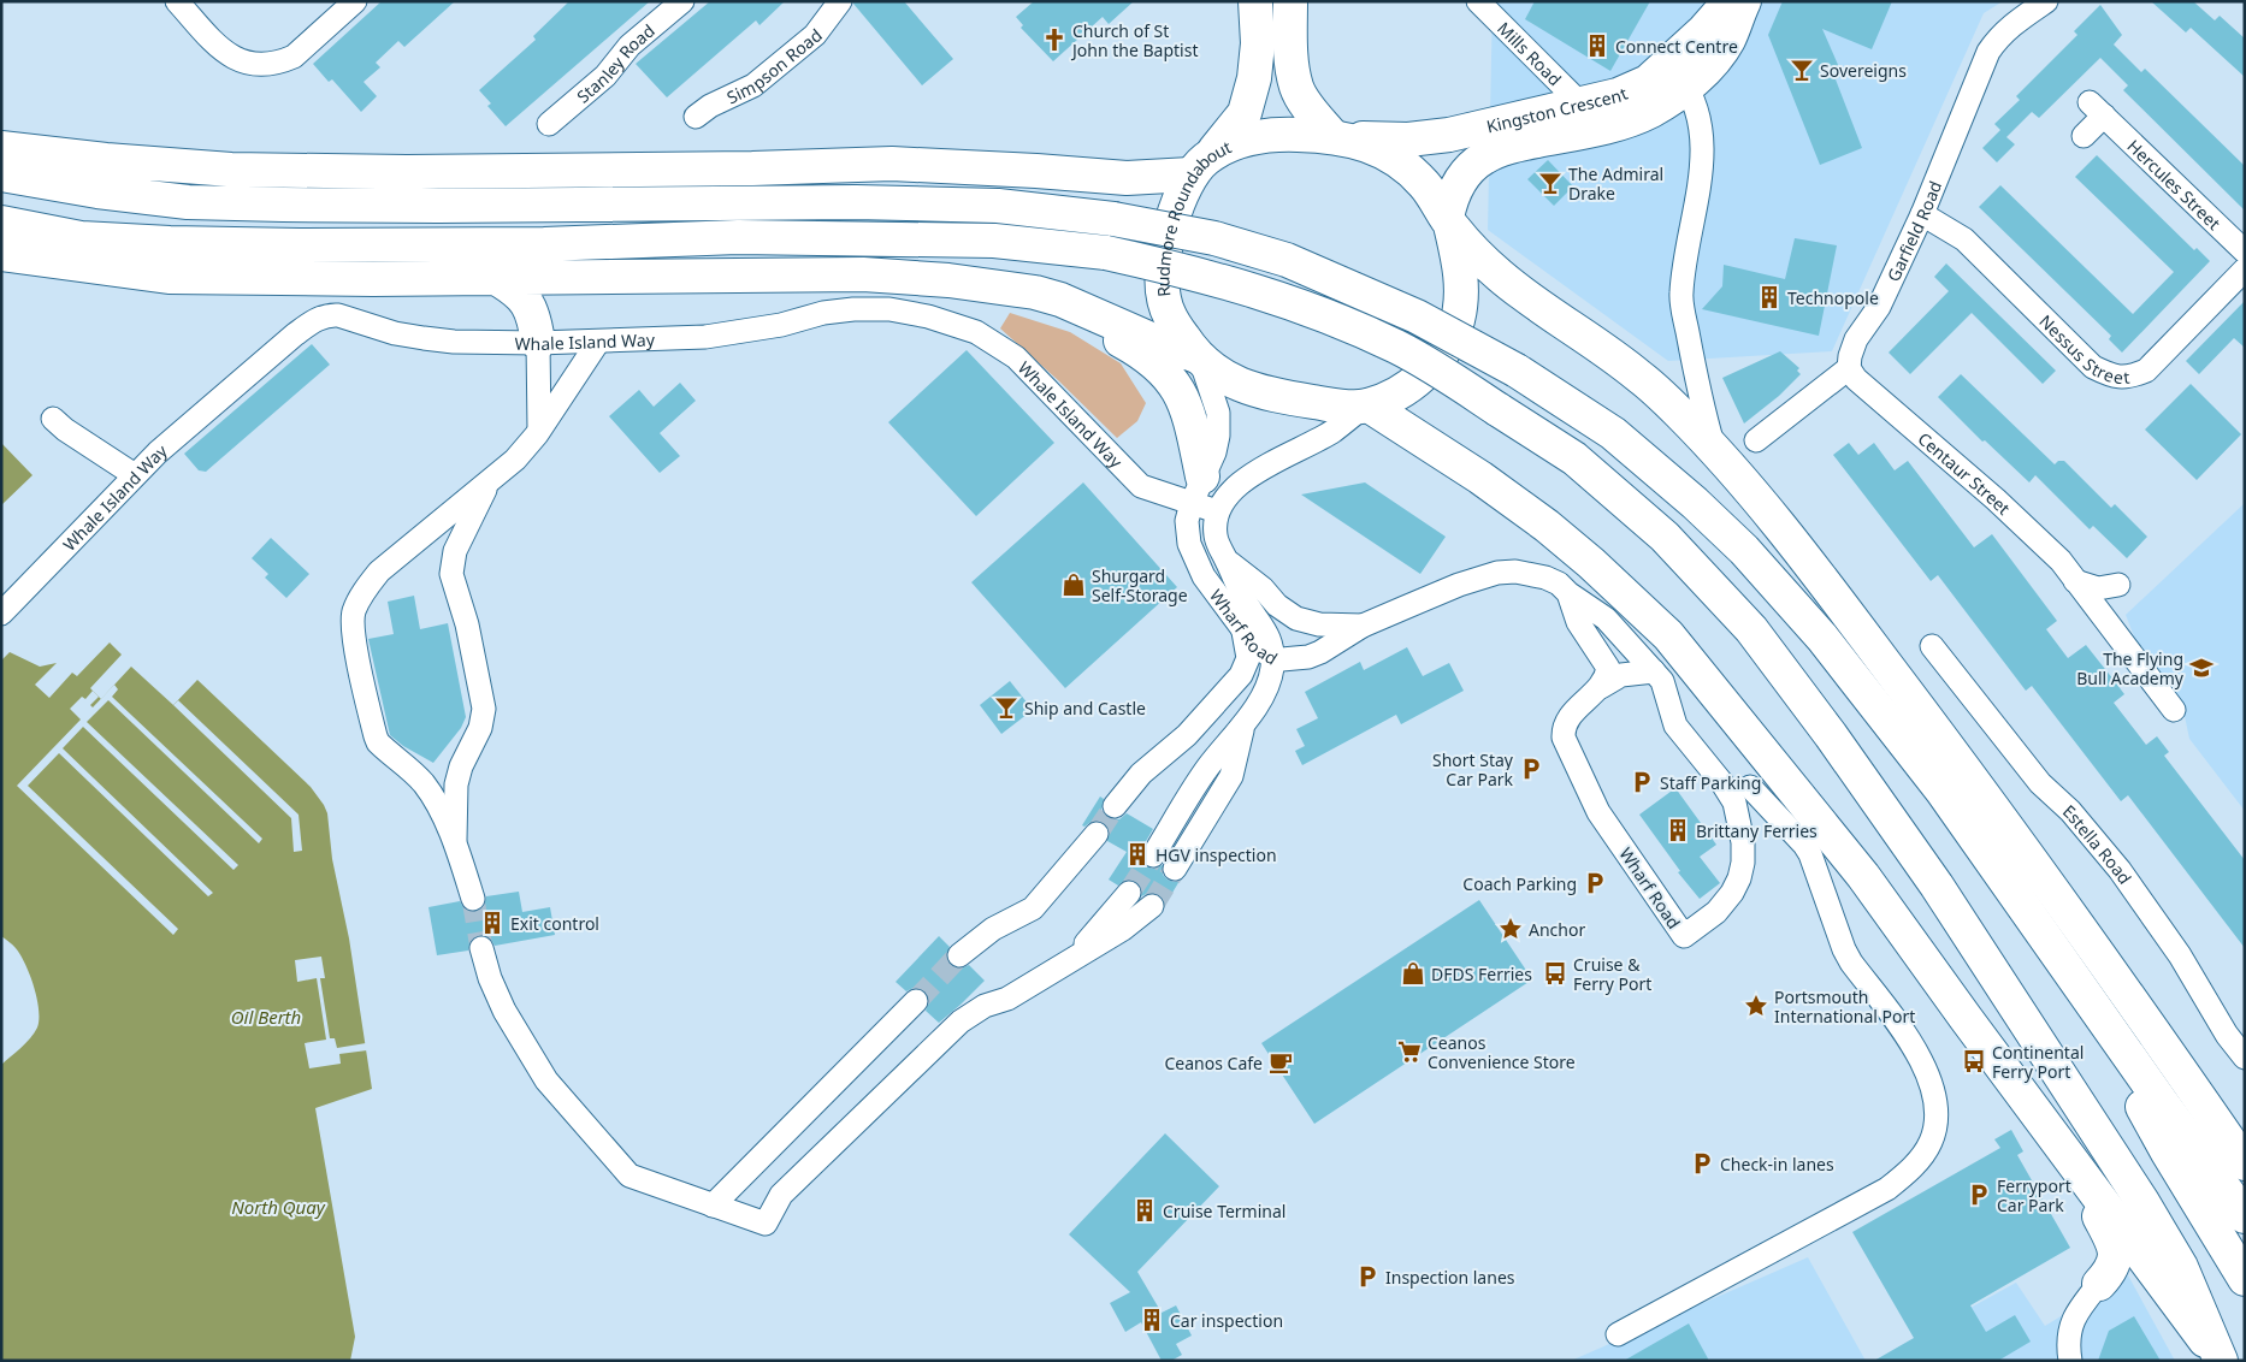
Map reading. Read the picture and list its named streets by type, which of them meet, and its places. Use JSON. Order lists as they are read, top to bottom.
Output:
{
  "streets": {
    "main road": ["Kingston Crescent", "Rudmore Roundabout"],
    "street": [
      "Mills Road",
      "Stanley Road",
      "Simpson Road",
      "Hercules Street",
      "Garfield Road",
      "Whale Island Way",
      "Nessus Street",
      "Centaur Street",
      "Wharf Road",
      "Estella Road"
    ]
  },
  "crossings": [
    ["Mills Road", "Kingston Crescent"],
    ["Kingston Crescent", "Rudmore Roundabout"],
    ["Rudmore Roundabout", "Wharf Road"],
    ["Garfield Road", "Nessus Street"],
    ["Garfield Road", "Centaur Street"],
    ["Whale Island Way", "Wharf Road"]
  ],
  "water": ["Oil Berth", "North Quay"],
  "places": {
    "church": ["Church of St John the Baptist"],
    "building": [
      "Connect Centre",
      "Technopole",
      "Brittany Ferries",
      "HGV inspection",
      "Exit control",
      "Cruise Terminal",
      "Car inspection"
    ],
    "bar": ["Sovereigns", "The Admiral Drake", "Ship and Castle"],
    "shop": ["Shurgard Self-Storage", "DFDS Ferries"],
    "school or university": ["The Flying Bull Academy"],
    "parking": [
      "Short Stay Car Park",
      "Staff Parking",
      "Coach Parking",
      "Check-in lanes",
      "Ferryport Car Park",
      "Inspection lanes"
    ],
    "place": ["Anchor", "Portsmouth International Port"],
    "bus stop": ["Cruise & Ferry Port", "Continental Ferry Port"],
    "supermarket": ["Ceanos Convenience Store"],
    "cafe": ["Ceanos Cafe"]
  }
}
